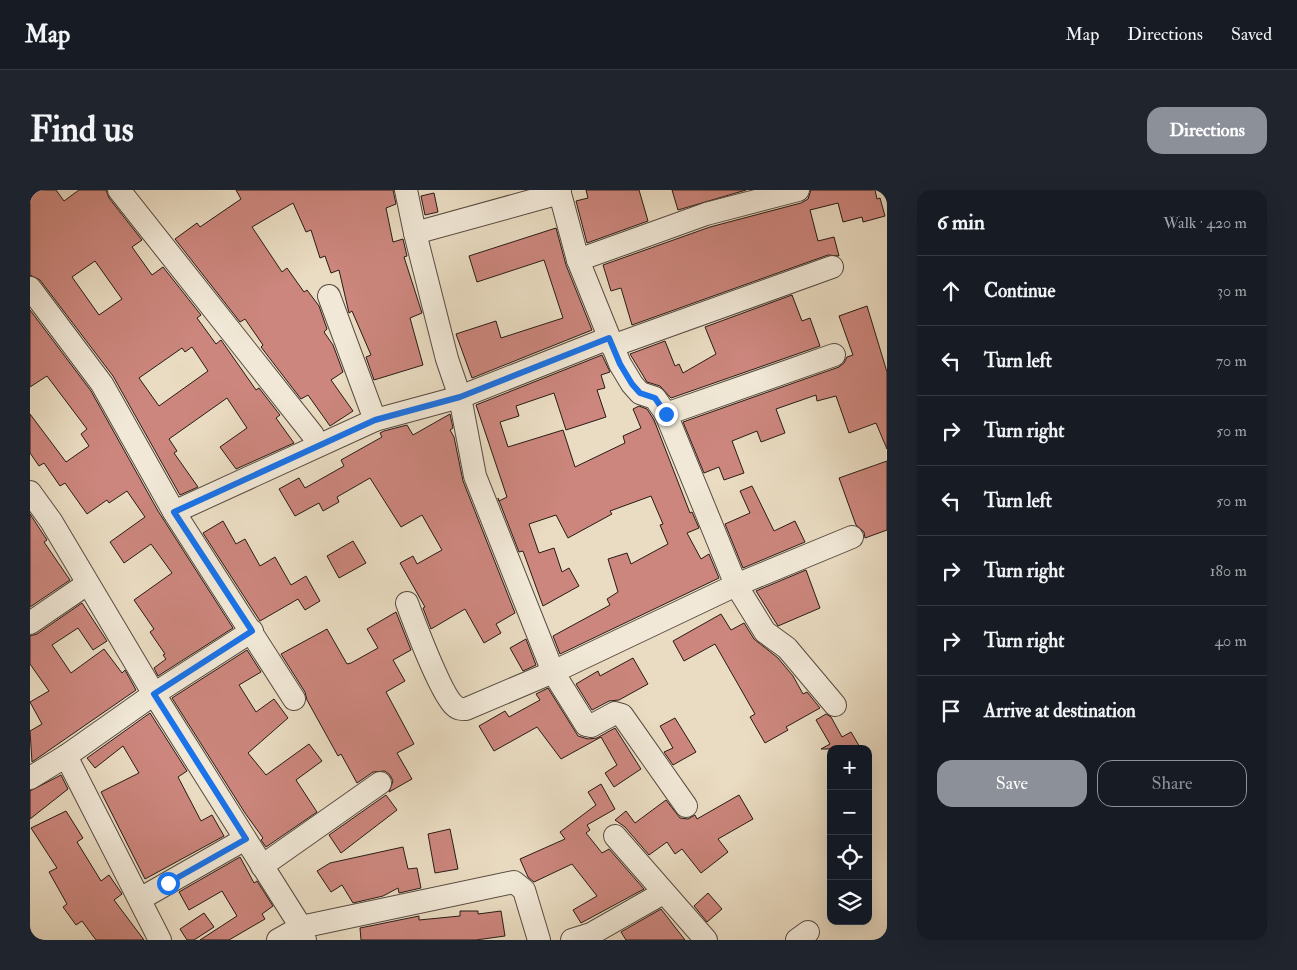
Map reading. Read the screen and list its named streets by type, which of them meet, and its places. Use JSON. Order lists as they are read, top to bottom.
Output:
{
  "page": {
    "header": "Map",
    "nav": ["Map", "Directions", "Saved"],
    "buttons": [
      "Directions",
      ["Save", "Share"]
    ],
    "title": "Find us",
    "heading": ["6 min", "Walk · 420 m"],
    "list": [
      ["Continue", "30 m"],
      ["Turn left", "70 m"],
      ["Turn right", "50 m"],
      ["Turn left", "50 m"],
      ["Turn right", "180 m"],
      ["Turn right", "40 m"],
      "Arrive at destination"
    ],
    "map_buttons": ["+", "−"]
  }
}
